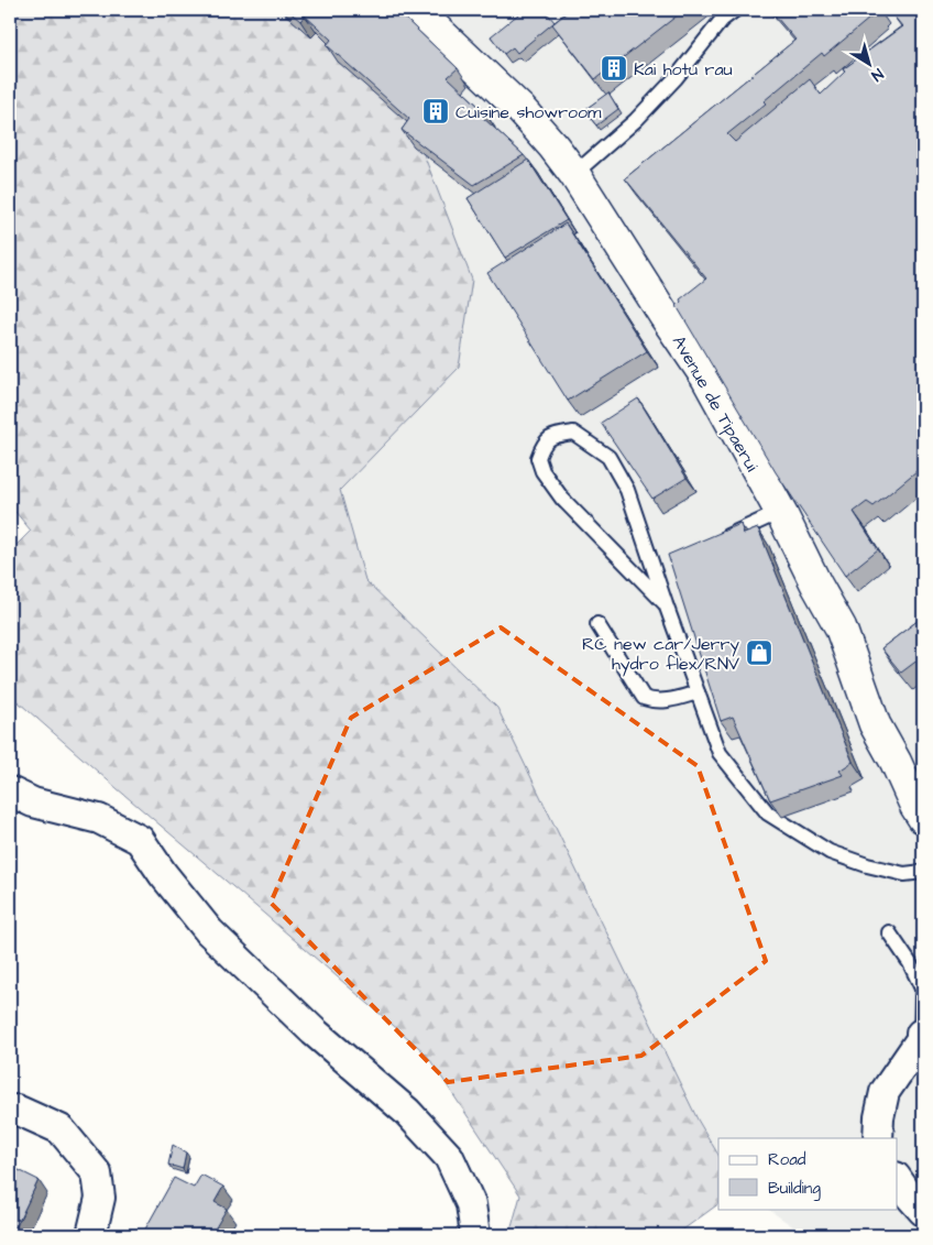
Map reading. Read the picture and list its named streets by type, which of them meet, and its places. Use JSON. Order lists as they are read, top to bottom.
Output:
{
  "streets": {
    "main road": ["Avenue de Tipaerui"]
  },
  "places": {
    "building": ["Kai hotu rau", "Cuisine showroom"],
    "shop": ["RC new car/Jerry hydro flex/RNV"]
  },
  "legend": ["Road", "Building"],
  "north": "bottom right"
}
